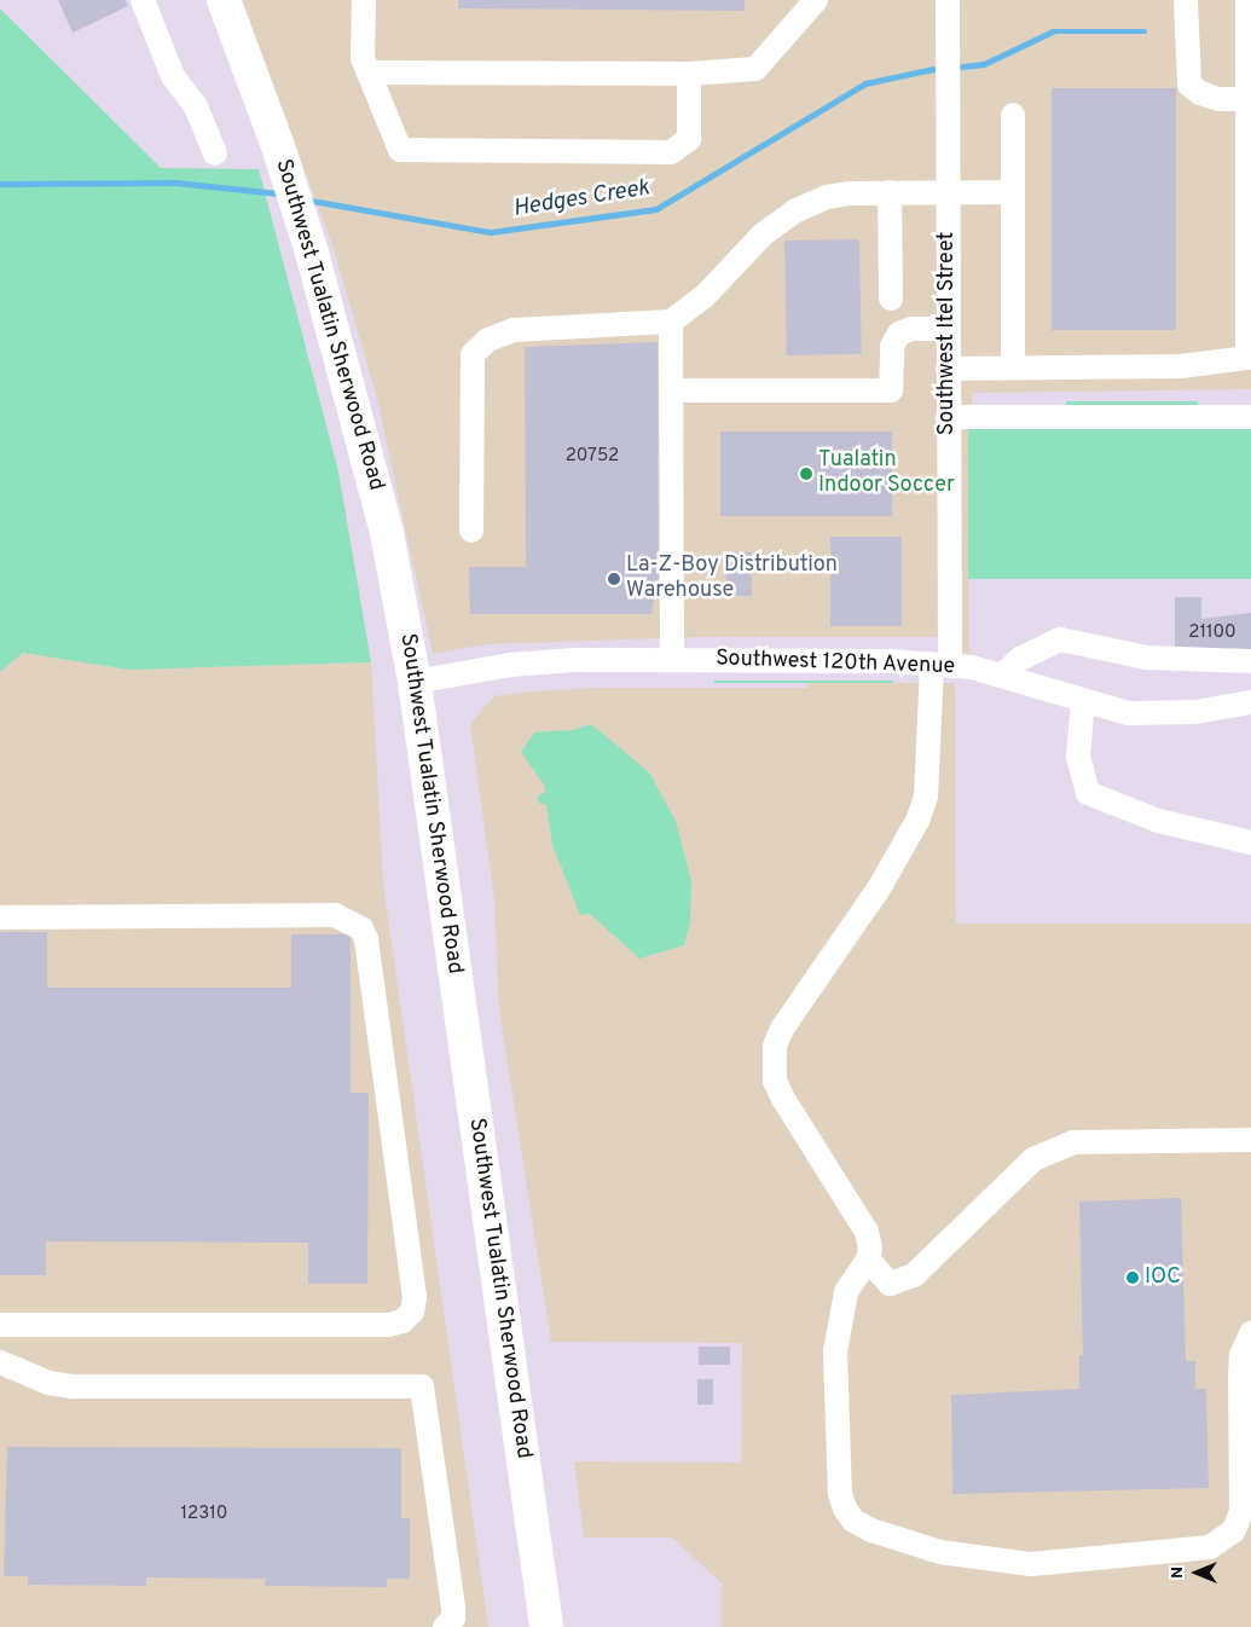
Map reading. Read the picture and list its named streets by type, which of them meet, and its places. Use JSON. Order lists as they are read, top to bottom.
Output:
{
  "streets": {
    "highway": ["Southwest Tualatin Sherwood Road"],
    "street": ["Southwest Itel Street", "Southwest 120th Avenue"]
  },
  "crossings": [
    ["Southwest Tualatin Sherwood Road", "Southwest 120th Avenue"],
    ["Southwest Itel Street", "Southwest 120th Avenue"]
  ],
  "water": ["Hedges Creek"],
  "places": ["Tualatin Indoor Soccer", "La-Z-Boy Distribution Warehouse", "IOC"],
  "house_numbers": ["20752", "21100", "12310"],
  "north": "left"
}
